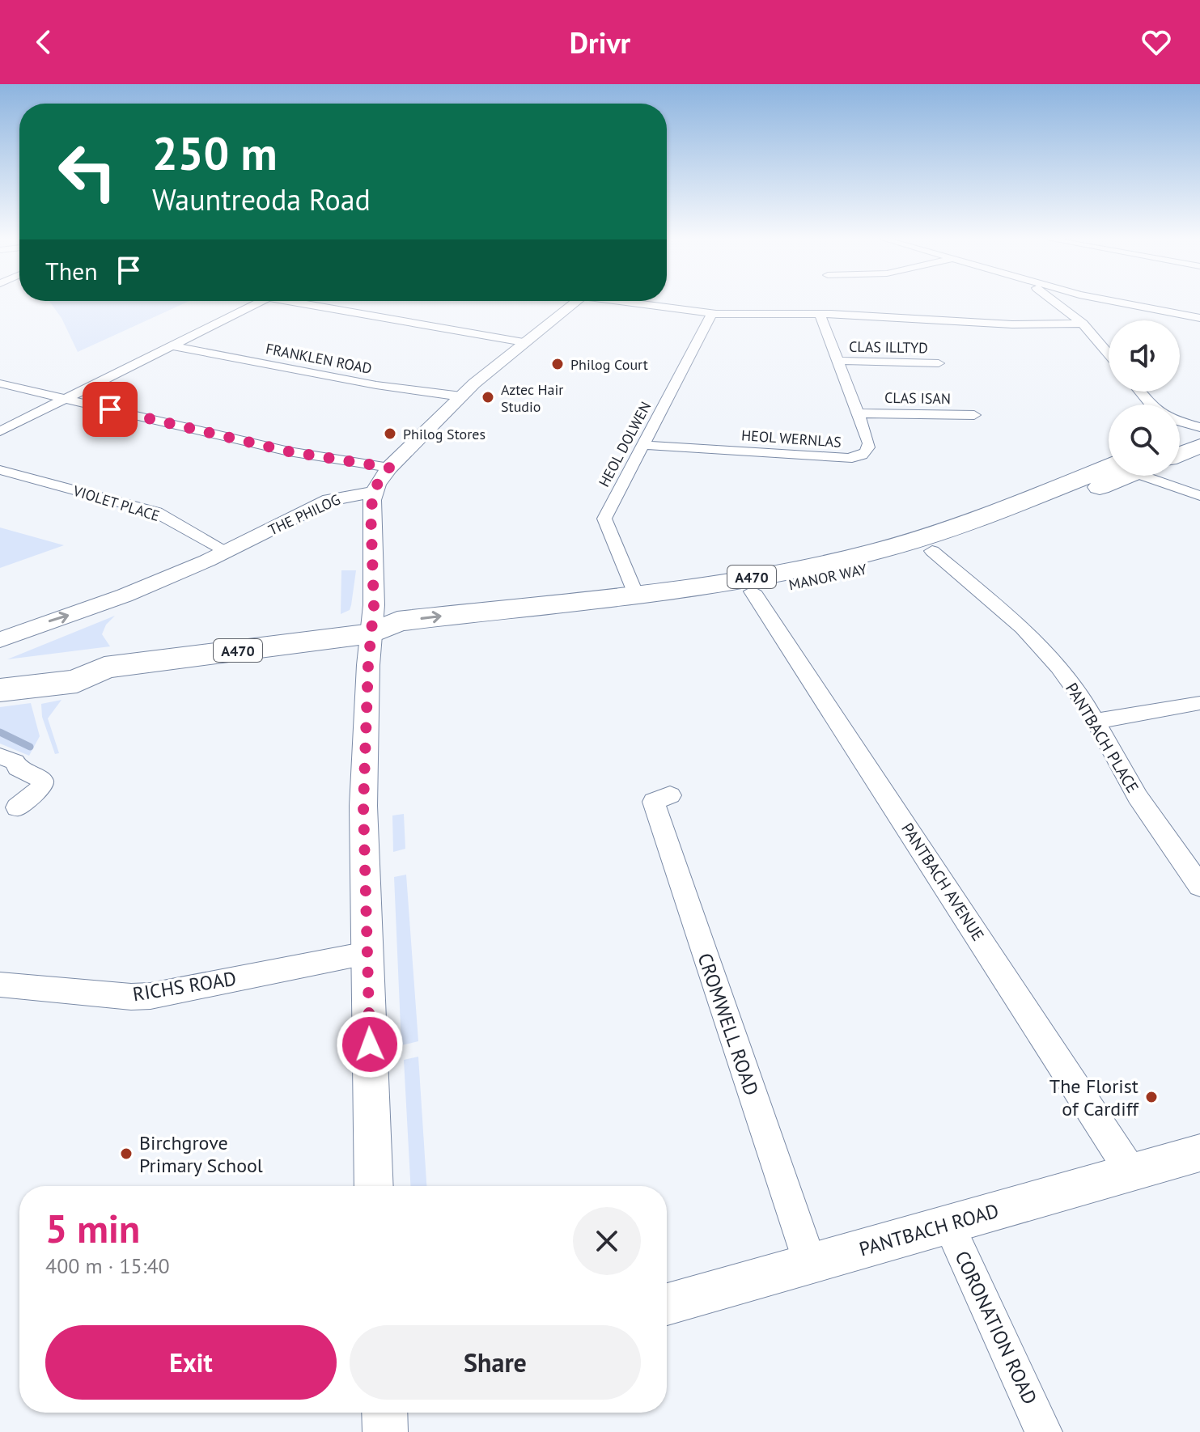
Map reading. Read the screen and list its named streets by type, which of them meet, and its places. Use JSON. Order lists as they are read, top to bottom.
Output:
{
  "streets": {
    "highway": ["A470", "MANOR WAY"],
    "street": [
      "CLAS ILLTYD",
      "FRANKLEN ROAD",
      "CLAS ISAN",
      "HEOL WERNLAS",
      "HEOL DOLWEN",
      "VIOLET PLACE",
      "THE PHILOG",
      "PANTBACH PLACE",
      "PANTBACH AVENUE",
      "RICHS ROAD",
      "CROMWELL ROAD",
      "PANTBACH ROAD",
      "CORONATION ROAD"
    ]
  },
  "crossings": [
    ["CLAS ILLTYD", "HEOL WERNLAS"],
    ["CLAS ISAN", "HEOL WERNLAS"],
    ["HEOL WERNLAS", "HEOL DOLWEN"],
    ["HEOL DOLWEN", "MANOR WAY"],
    ["VIOLET PLACE", "THE PHILOG"],
    ["MANOR WAY", "PANTBACH PLACE"],
    ["MANOR WAY", "PANTBACH AVENUE"],
    ["PANTBACH AVENUE", "PANTBACH ROAD"],
    ["CROMWELL ROAD", "PANTBACH ROAD"],
    ["PANTBACH ROAD", "CORONATION ROAD"]
  ],
  "places": [
    "Philog Court",
    "Aztec Hair Studio",
    "Philog Stores",
    "The Florist of Cardiff",
    "Birchgrove Primary School"
  ],
  "page": {
    "header": "Drivr",
    "turn": ["250 m", "Wauntreoda Road"],
    "then": "Then",
    "heading": ["5 min", "400 m · 15:40"],
    "buttons": ["Exit", "Share"]
  }
}
